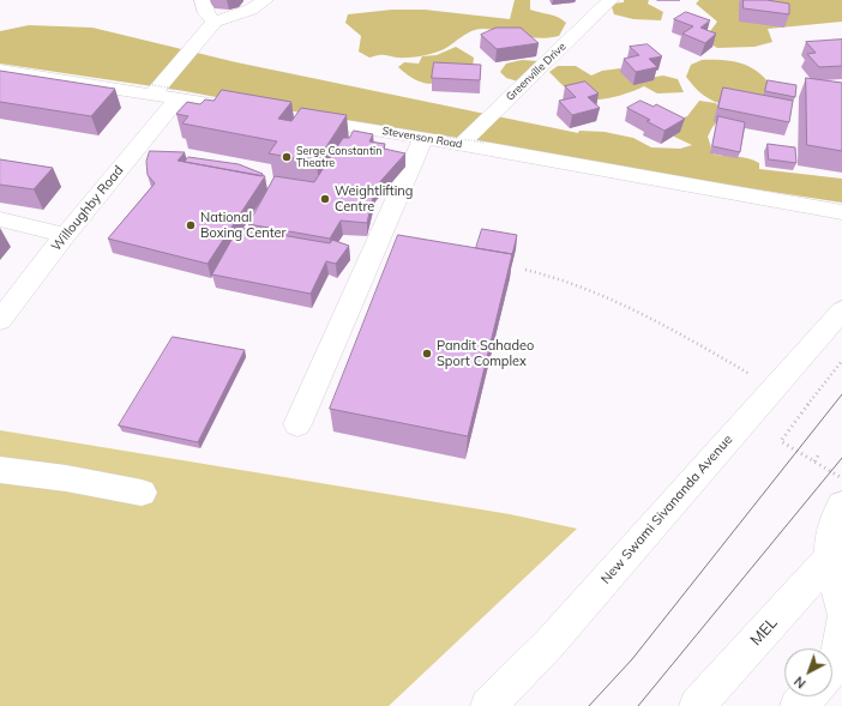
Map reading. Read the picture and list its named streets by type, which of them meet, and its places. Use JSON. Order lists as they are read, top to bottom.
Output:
{
  "streets": {
    "street": [
      "Greenville Drive",
      "Stevenson Road",
      "Willoughby Road",
      "New Swami Sivananda Avenue",
      "MEL"
    ]
  },
  "crossings": [
    ["Greenville Drive", "Stevenson Road"],
    ["Stevenson Road", "Willoughby Road"]
  ],
  "places": [
    "Serge Constantin Theatre",
    "Weightlifting Centre",
    "National Boxing Center",
    "Pandit Sahadeo Sport Complex"
  ],
  "north": "bottom left"
}
